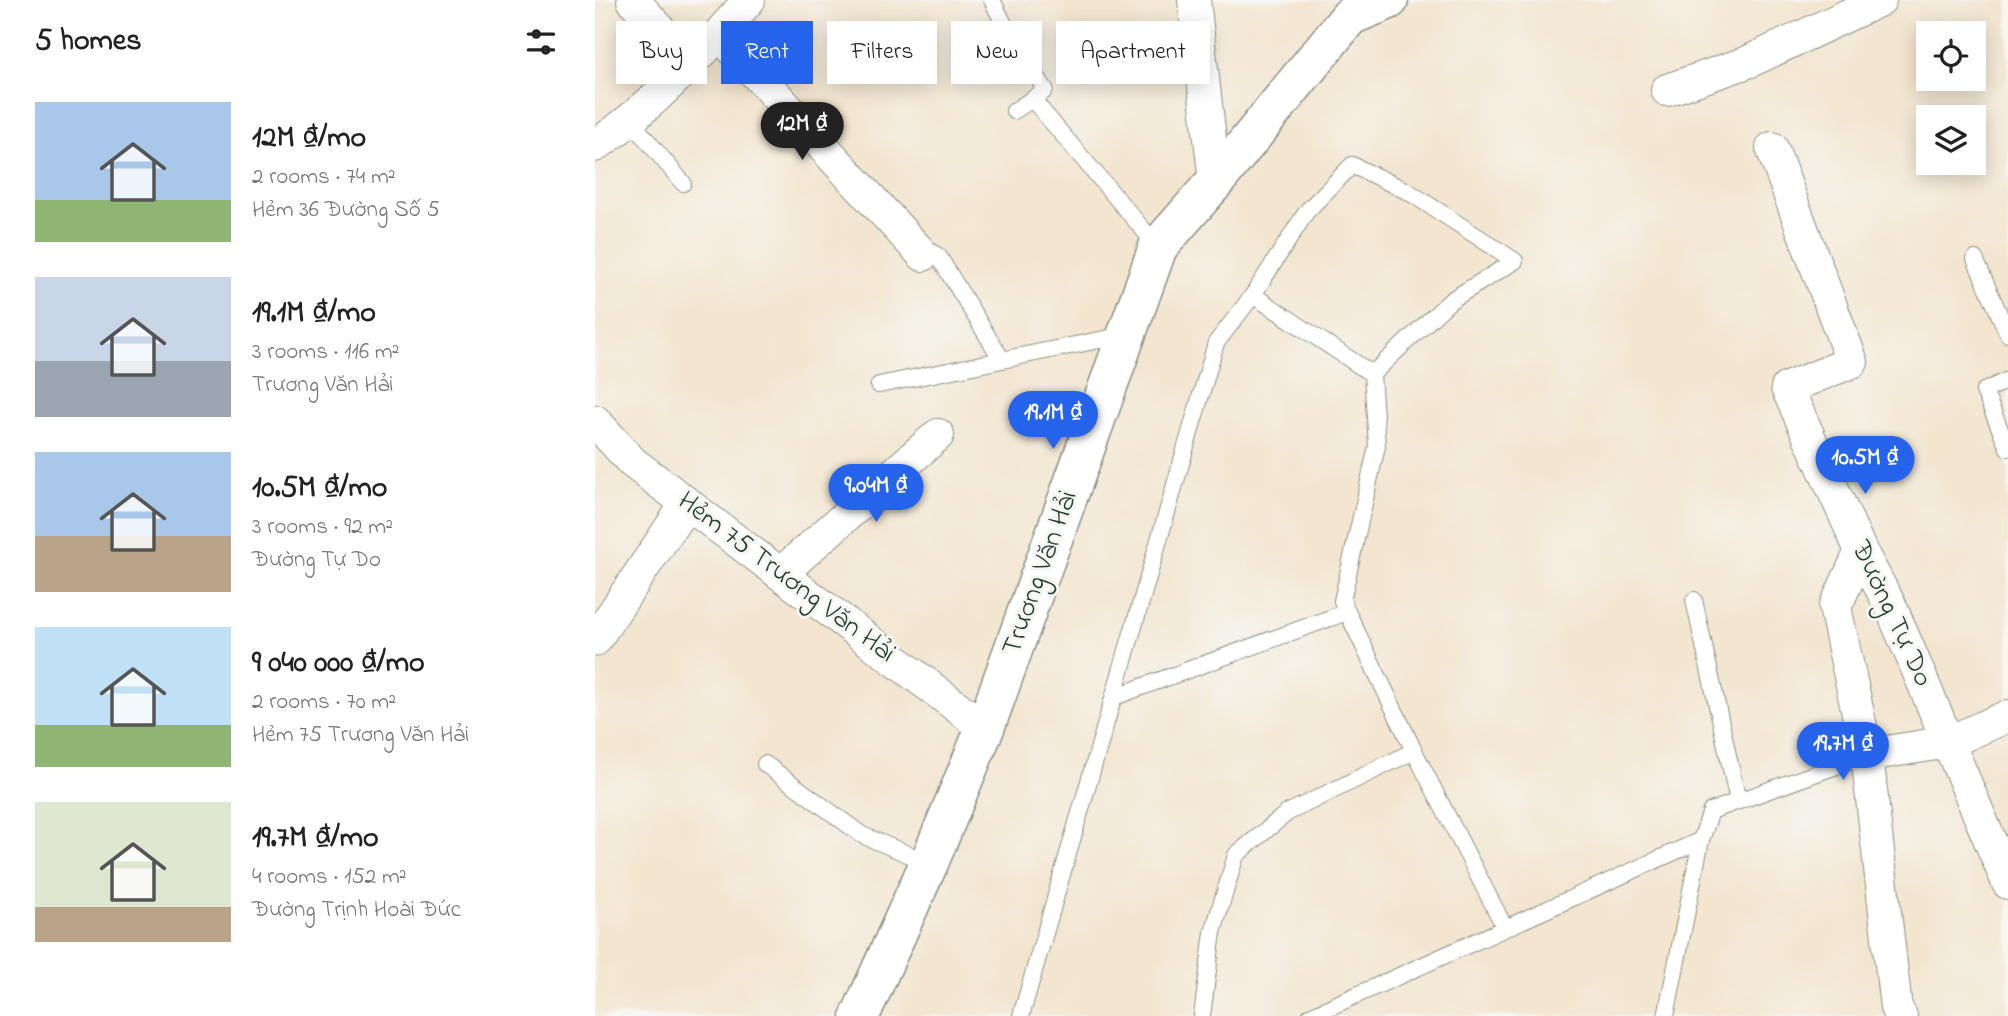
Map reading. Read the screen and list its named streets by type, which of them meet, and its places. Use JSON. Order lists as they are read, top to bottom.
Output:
{
  "streets": {
    "street": ["Trương Văn Hải", "Hẻm 75 Trương Văn Hải", "Đường Tự Do"]
  },
  "crossings": [
    ["Trương Văn Hải", "Hẻm 75 Trương Văn Hải"]
  ],
  "page": {
    "heading": "5 homes",
    "chip": [
      "Buy",
      "Rent",
      "Filters",
      "New",
      "Apartment"
    ],
    "list": [
      {
        "name": "12M ₫/mo",
        "note": "2 rooms · 74 m² · Hẻm 36 Đường Số 5"
      },
      {
        "name": "19.1M ₫/mo",
        "note": "3 rooms · 116 m² · Trương Văn Hải"
      },
      {
        "name": "10.5M ₫/mo",
        "note": "3 rooms · 92 m² · Đường Tự Do"
      },
      {
        "name": "9 040 000 ₫/mo",
        "note": "2 rooms · 70 m² · Hẻm 75 Trương Văn Hải"
      },
      {
        "name": "19.7M ₫/mo",
        "note": "4 rooms · 152 m² · Đường Trịnh Hoài Đức"
      }
    ],
    "price": [
      "12M ₫",
      "19.1M ₫",
      "10.5M ₫",
      "9.04M ₫",
      "19.7M ₫"
    ]
  }
}
